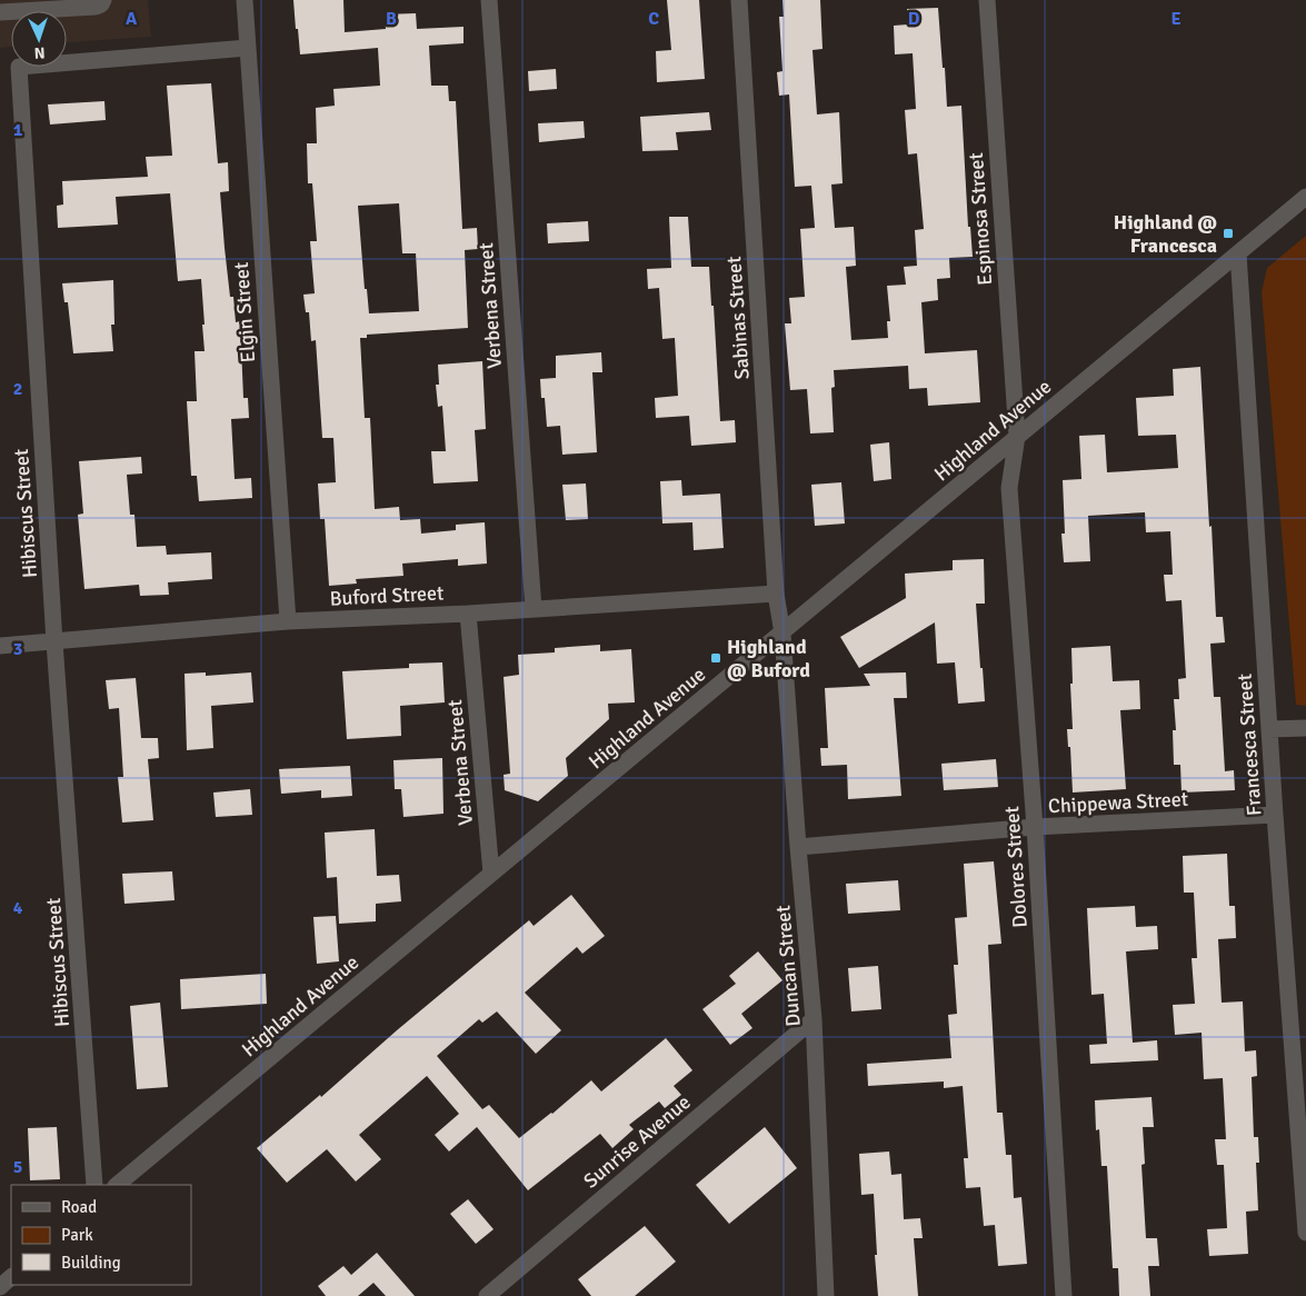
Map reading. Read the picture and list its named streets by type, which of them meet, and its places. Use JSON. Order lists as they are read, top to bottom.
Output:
{
  "streets": {
    "street": [
      "Espinosa Street",
      "Verbena Street",
      "Elgin Street",
      "Sabinas Street",
      "Highland Avenue",
      "Hibiscus Street",
      "Buford Street",
      "Francesca Street",
      "Chippewa Street",
      "Dolores Street",
      "Duncan Street",
      "Sunrise Avenue"
    ]
  },
  "crossings": [
    ["Espinosa Street", "Highland Avenue"],
    ["Espinosa Street", "Dolores Street"],
    ["Verbena Street", "Highland Avenue"],
    ["Verbena Street", "Buford Street"],
    ["Elgin Street", "Hibiscus Street"],
    ["Elgin Street", "Buford Street"],
    ["Sabinas Street", "Highland Avenue"],
    ["Sabinas Street", "Buford Street"],
    ["Sabinas Street", "Duncan Street"],
    ["Highland Avenue", "Francesca Street"],
    ["Highland Avenue", "Dolores Street"],
    ["Highland Avenue", "Duncan Street"],
    ["Hibiscus Street", "Buford Street"],
    ["Francesca Street", "Chippewa Street"],
    ["Chippewa Street", "Dolores Street"],
    ["Chippewa Street", "Duncan Street"],
    ["Duncan Street", "Sunrise Avenue"]
  ],
  "places": {
    "transit": ["Highland @ Francesca", "Highland @ Buford"]
  },
  "legend": ["Road", "Park", "Building"],
  "north": "bottom",
  "grid": {
    "columns": [
      "A",
      "B",
      "C",
      "D",
      "E"
    ],
    "rows": [
      "1",
      "2",
      "3",
      "4",
      "5"
    ]
  }
}
